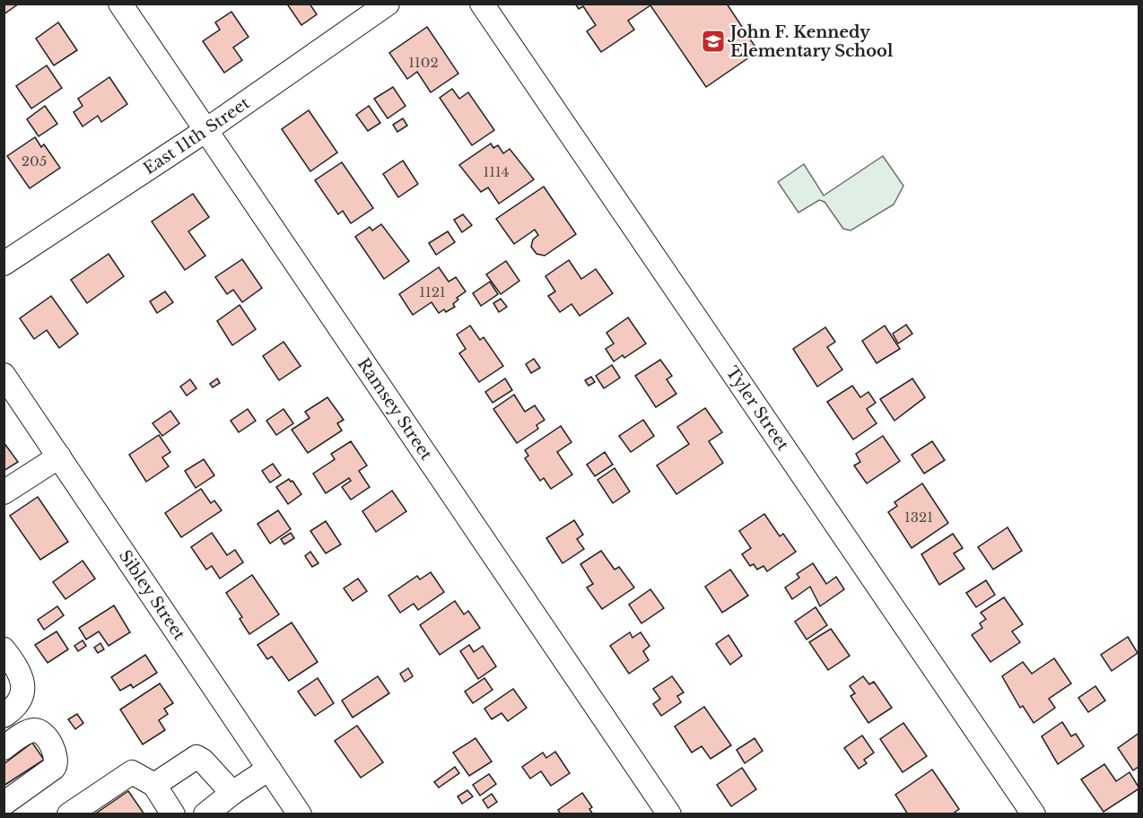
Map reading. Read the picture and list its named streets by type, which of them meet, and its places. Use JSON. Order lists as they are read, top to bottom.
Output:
{
  "streets": {
    "street": [
      "East 11th Street",
      "Ramsey Street",
      "Tyler Street",
      "Sibley Street"
    ]
  },
  "crossings": [
    ["East 11th Street", "Ramsey Street"]
  ],
  "places": {
    "school or university": ["John F. Kennedy Elementary School"]
  },
  "house_numbers": [
    "1102",
    "205",
    "1114",
    "1121",
    "1321"
  ]
}
